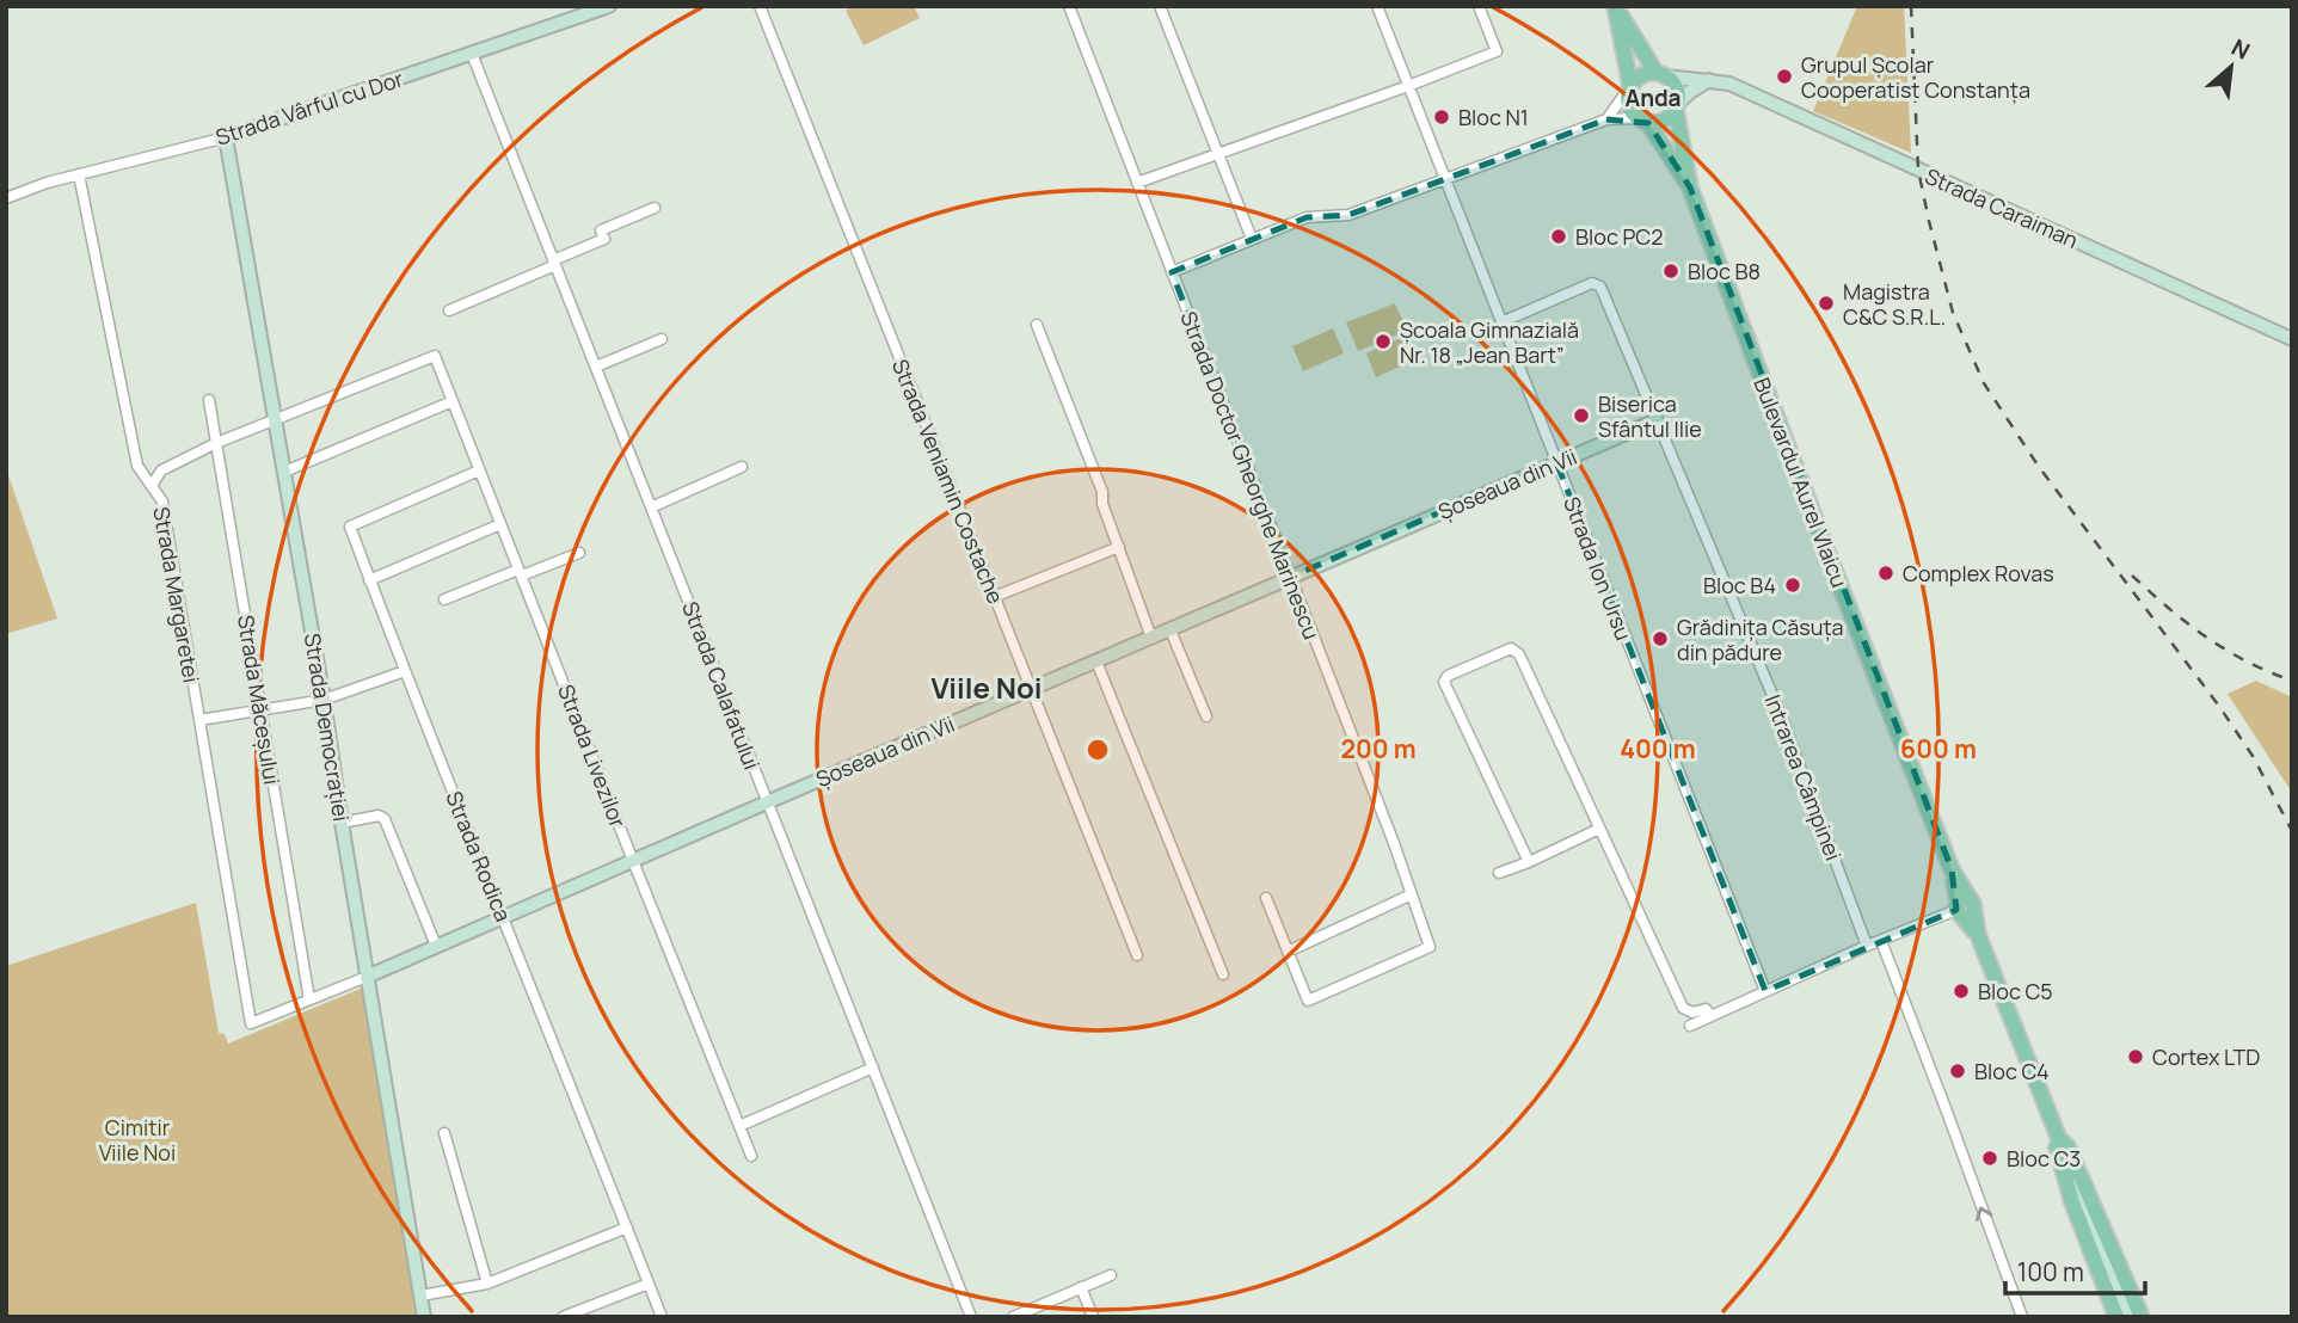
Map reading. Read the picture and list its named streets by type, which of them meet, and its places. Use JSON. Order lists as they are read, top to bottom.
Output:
{
  "streets": {
    "main road": ["Bulevardul Aurel Vlaicu"],
    "street": [
      "Strada Vârful cu Dor",
      "Strada Caraiman",
      "Strada Doctor Gheorghe Marinescu",
      "Strada Veniamin Costache",
      "Șoseaua din Vii",
      "Strada Ion Ursu",
      "Strada Margaretei",
      "Strada Calafatului",
      "Strada Măceșului",
      "Strada Democrației",
      "Strada Livezilor",
      "Intrarea Câmpinei",
      "Strada Rodica"
    ]
  },
  "crossings": [
    ["Strada Vârful cu Dor", "Strada Margaretei"],
    ["Strada Vârful cu Dor", "Strada Calafatului"],
    ["Strada Vârful cu Dor", "Strada Democrației"],
    ["Strada Caraiman", "Bulevardul Aurel Vlaicu"],
    ["Strada Doctor Gheorghe Marinescu", "Șoseaua din Vii"],
    ["Strada Veniamin Costache", "Șoseaua din Vii"],
    ["Șoseaua din Vii", "Strada Ion Ursu"],
    ["Șoseaua din Vii", "Strada Margaretei"],
    ["Șoseaua din Vii", "Strada Calafatului"],
    ["Șoseaua din Vii", "Strada Măceșului"],
    ["Șoseaua din Vii", "Strada Democrației"],
    ["Șoseaua din Vii", "Strada Livezilor"],
    ["Șoseaua din Vii", "Intrarea Câmpinei"],
    ["Șoseaua din Vii", "Strada Rodica"],
    ["Strada Ion Ursu", "Intrarea Câmpinei"],
    ["Strada Democrației", "Strada Livezilor"],
    ["Strada Livezilor", "Strada Rodica"]
  ],
  "districts": ["Anda", "Viile Noi"],
  "parks": ["Cimitir Viile Noi"],
  "places": [
    "Grupul Școlar Cooperatist Constanța",
    "Bloc N1",
    "Bloc PC2",
    "Bloc B8",
    "Magistra C&C S.R.L.",
    "Școala Gimnazială Nr. 18 „Jean Bart”",
    "Biserica Sfântul Ilie",
    "Complex Rovas",
    "Bloc B4",
    "Grădinița Căsuța din pădure",
    "Bloc C5",
    "Cortex LTD",
    "Bloc C4",
    "Bloc C3"
  ],
  "scale_bar": "100 m",
  "north": "top right",
  "rings": ["200 m", "400 m", "600 m"]
}
